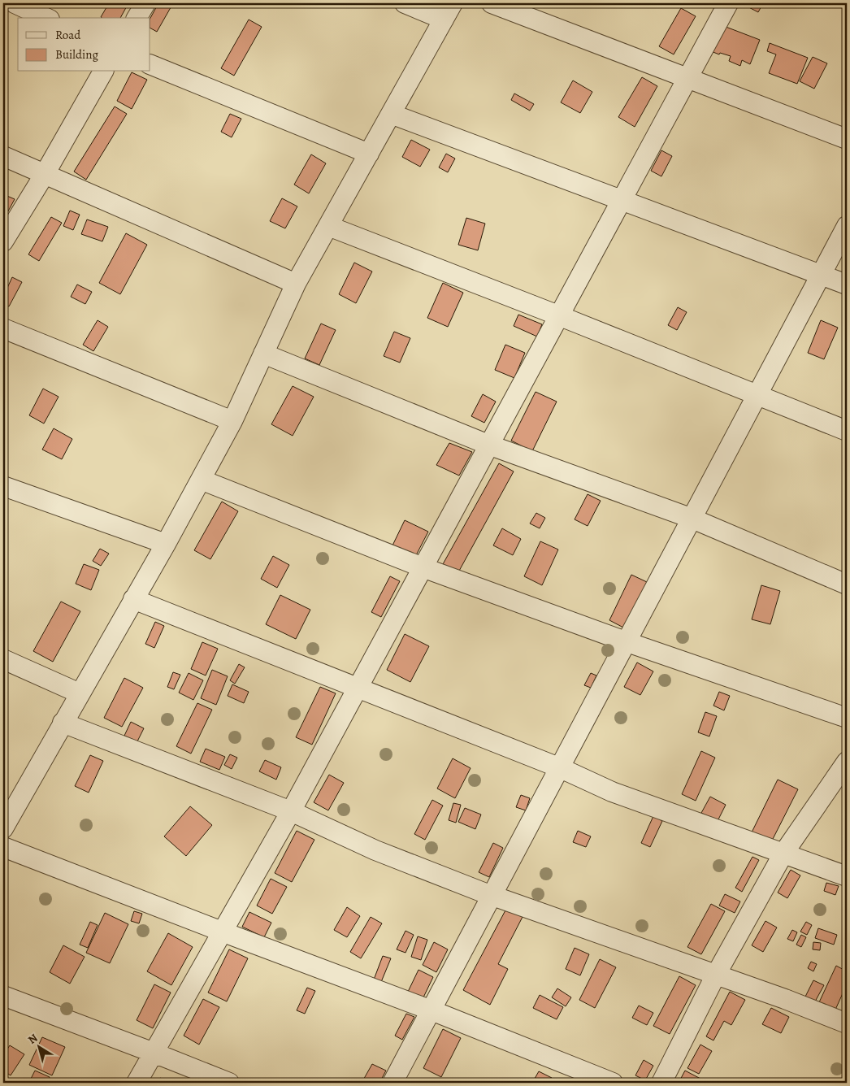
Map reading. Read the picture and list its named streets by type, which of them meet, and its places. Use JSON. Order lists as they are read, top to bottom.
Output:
{
  "legend": ["Road", "Building"],
  "north": "top left"
}
